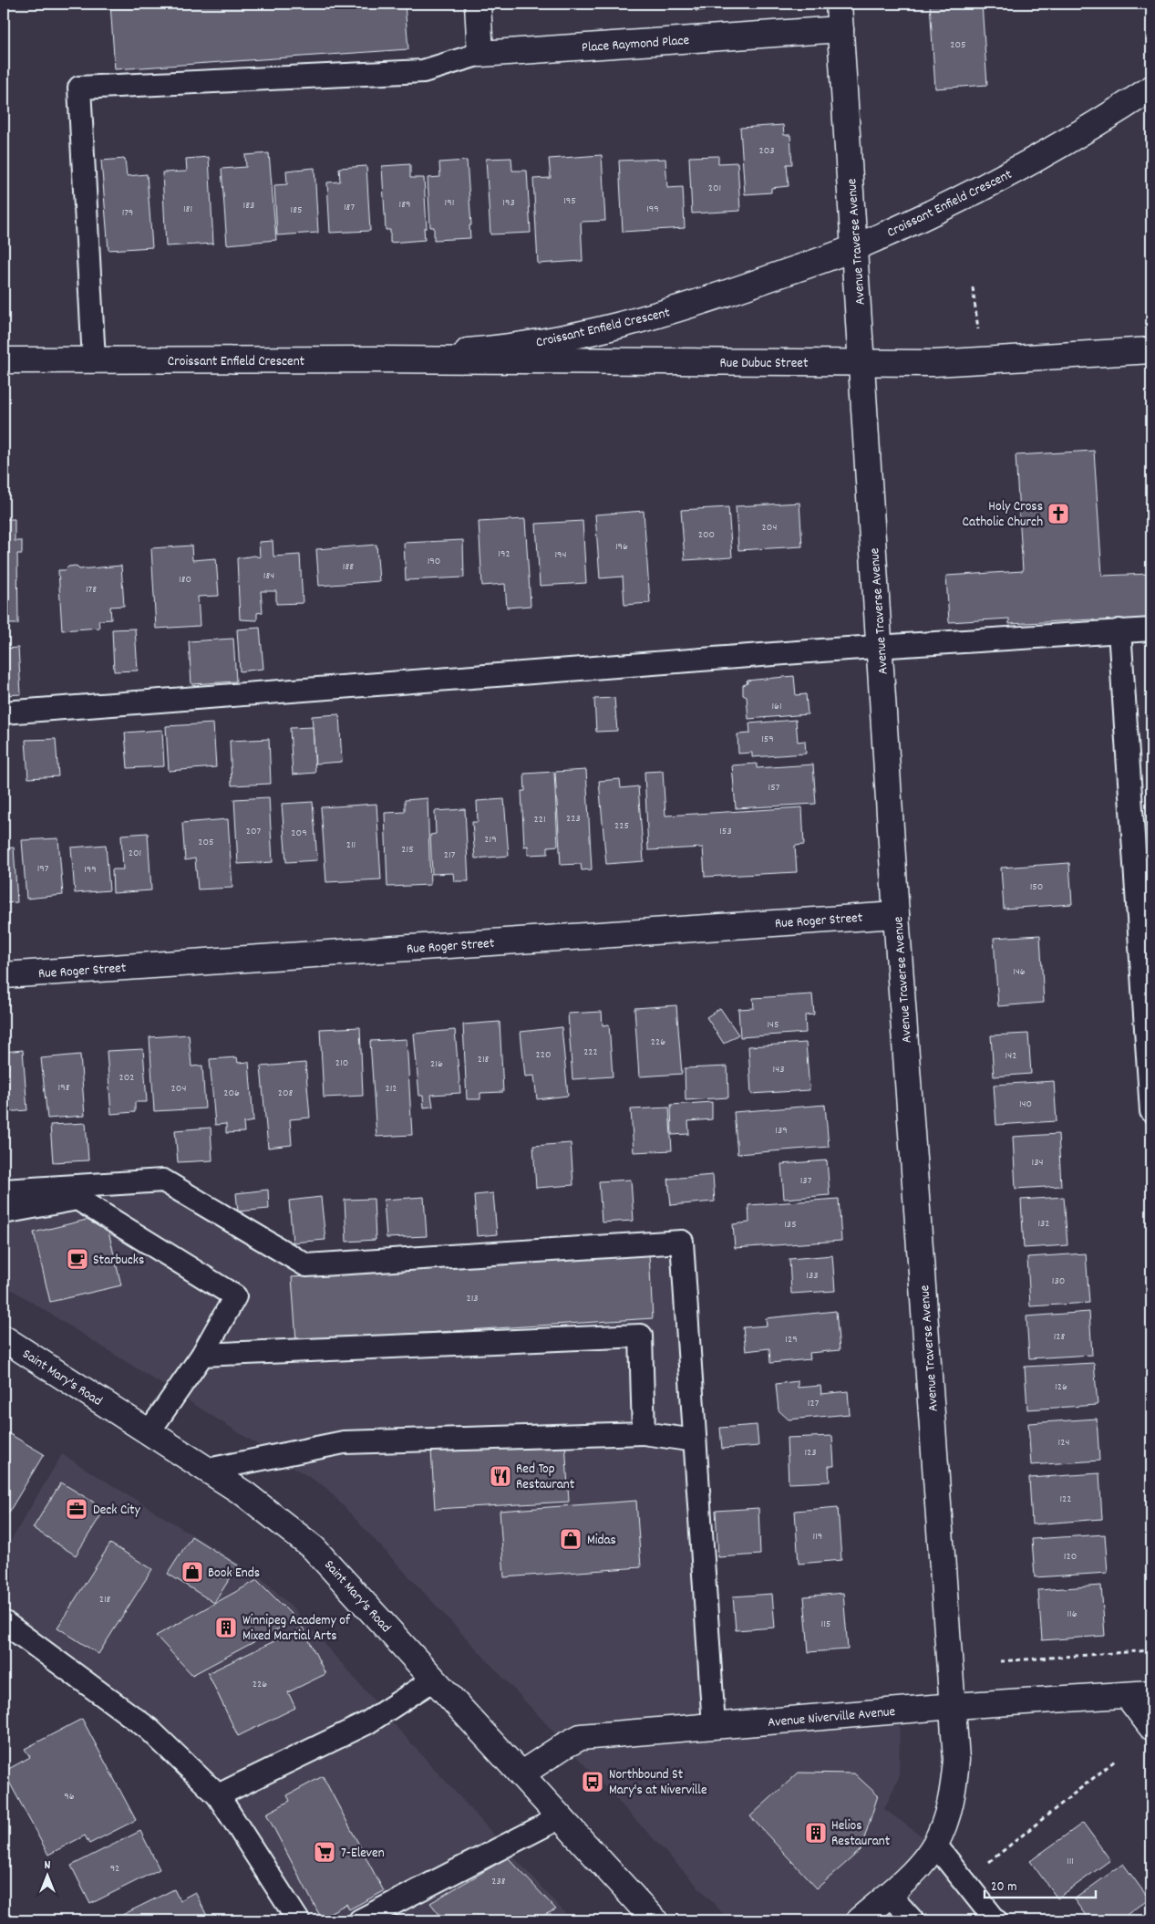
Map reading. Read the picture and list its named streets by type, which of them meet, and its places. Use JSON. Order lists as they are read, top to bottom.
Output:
{
  "streets": {
    "main road": [
      "Place Raymond Place",
      "Croissant Enfield Crescent",
      "Avenue Traverse Avenue",
      "Rue Dubuc Street",
      "Rue Roger Street",
      "Saint Mary's Road",
      "Avenue Niverville Avenue"
    ]
  },
  "crossings": [
    ["Place Raymond Place", "Avenue Traverse Avenue"],
    ["Croissant Enfield Crescent", "Avenue Traverse Avenue"],
    ["Croissant Enfield Crescent", "Rue Dubuc Street"],
    ["Avenue Traverse Avenue", "Rue Dubuc Street"],
    ["Avenue Traverse Avenue", "Rue Roger Street"],
    ["Avenue Traverse Avenue", "Avenue Niverville Avenue"],
    ["Saint Mary's Road", "Avenue Niverville Avenue"]
  ],
  "places": {
    "church": ["Holy Cross Catholic Church"],
    "cafe": ["Starbucks"],
    "restaurant": ["Red Top Restaurant"],
    "office": ["Deck City"],
    "shop": ["Midas", "Book Ends"],
    "building": ["Winnipeg Academy of Mixed Martial Arts", "Helios Restaurant"],
    "bus stop": ["Northbound St Mary's at Niverville"],
    "supermarket": ["7-Eleven"]
  },
  "house_numbers": [
    "205",
    "203",
    "201",
    "195",
    "191",
    "193",
    "189",
    "183",
    "187",
    "181",
    "199",
    "185",
    "179",
    "204",
    "200",
    "196",
    "192",
    "194",
    "190",
    "188",
    "184",
    "180",
    "178",
    "161",
    "159",
    "157",
    "223",
    "221",
    "225",
    "207",
    "153",
    "209",
    "219",
    "205",
    "211",
    "215",
    "201",
    "217",
    "197",
    "199",
    "150",
    "146",
    "145",
    "226",
    "222",
    "220",
    "142",
    "218",
    "210",
    "216",
    "143",
    "202",
    "198",
    "204",
    "212",
    "206",
    "208",
    "140",
    "139",
    "134",
    "137",
    "132",
    "135",
    "133",
    "130",
    "213",
    "128",
    "129",
    "126",
    "127",
    "124",
    "123",
    "122",
    "119",
    "120",
    "218",
    "116",
    "115",
    "226",
    "96",
    "111",
    "92",
    "238"
  ],
  "scale_bar": "20 m",
  "north": "top"
}
